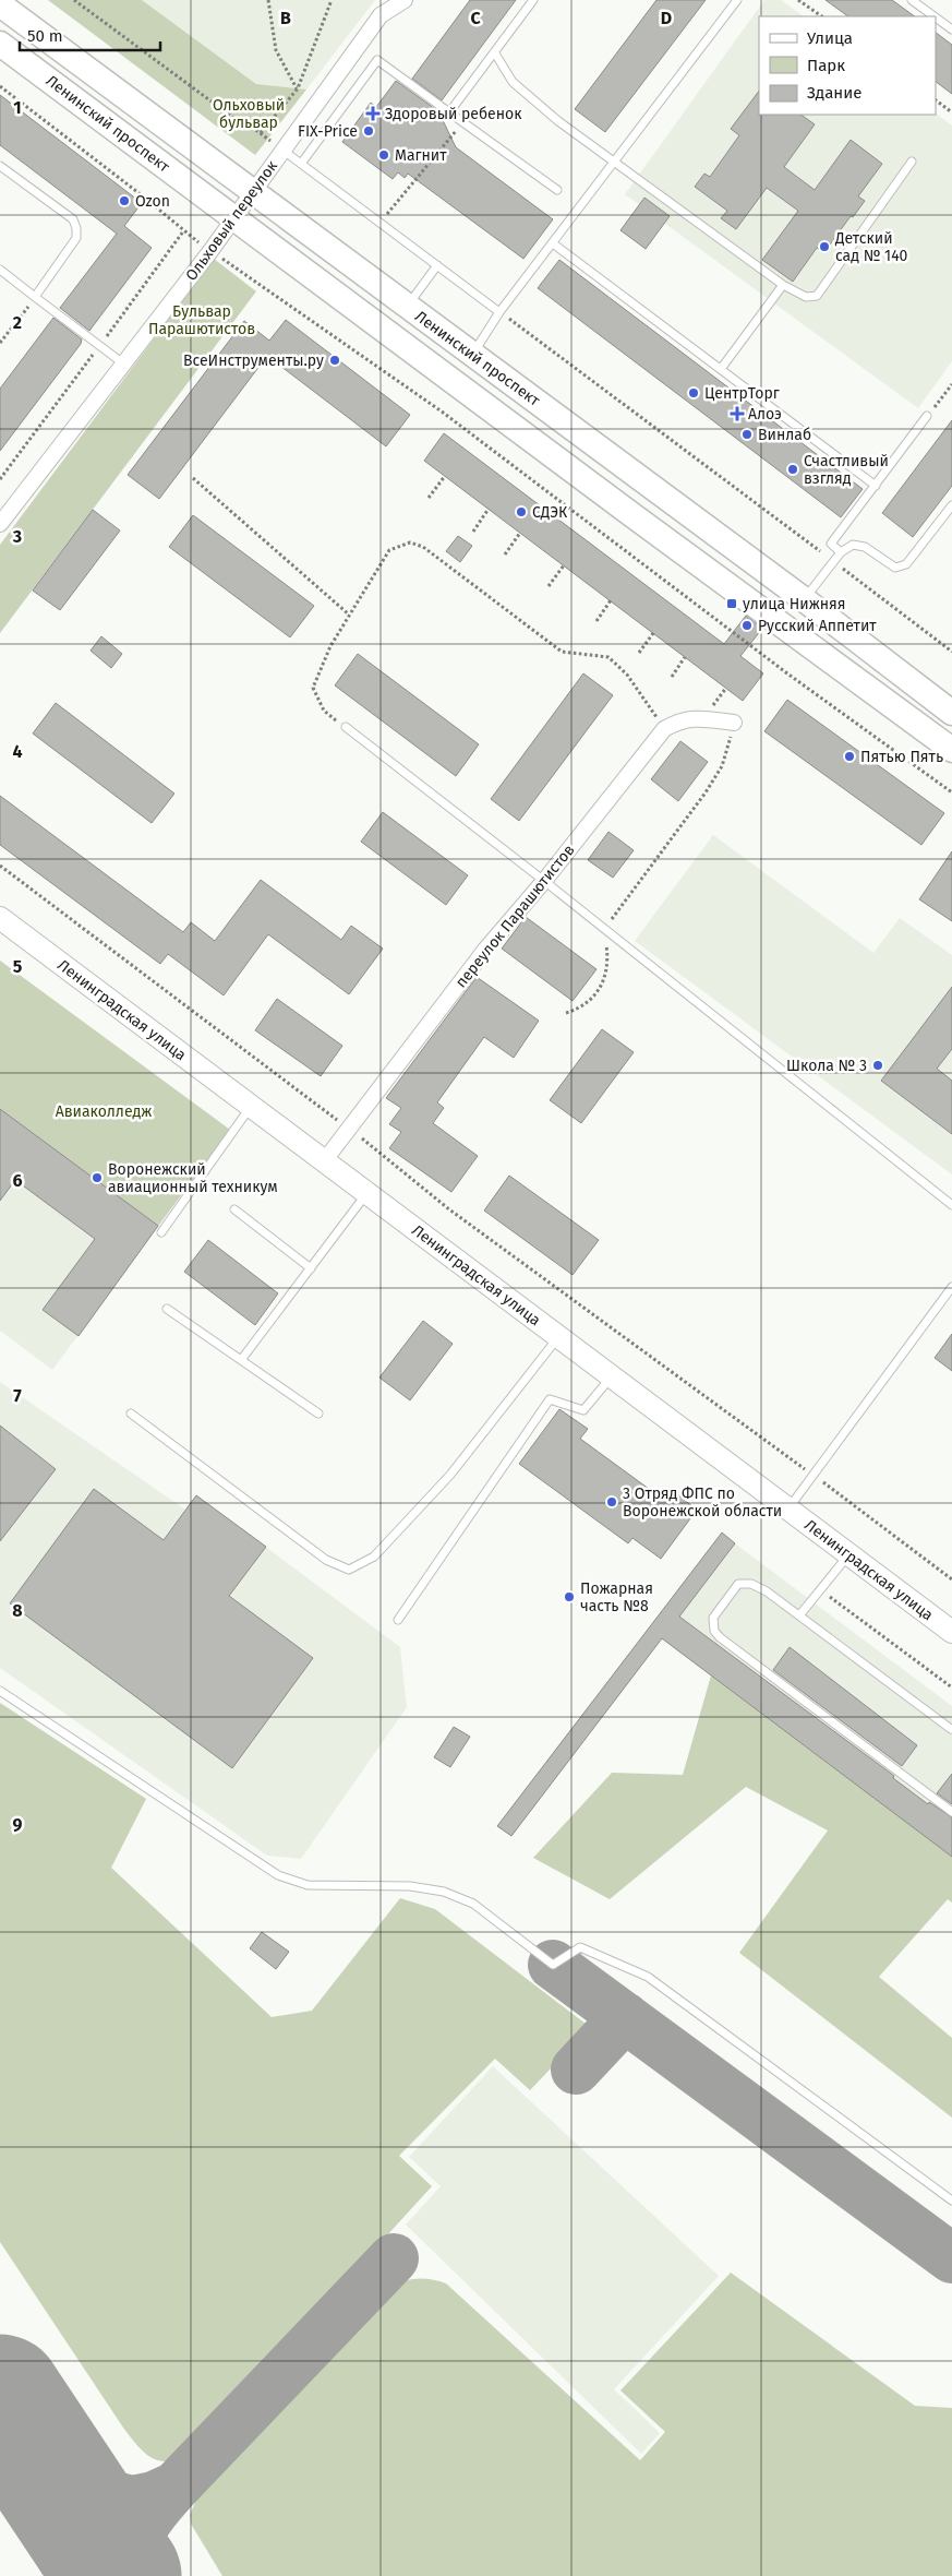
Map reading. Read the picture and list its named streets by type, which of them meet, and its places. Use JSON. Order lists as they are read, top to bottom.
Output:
{
  "streets": {
    "main road": ["Ленинский проспект", "Ленинградская улица"],
    "street": ["Ольховый переулок", "переулок Парашютистов"]
  },
  "crossings": [
    ["Ленинский проспект", "Ольховый переулок"],
    ["переулок Парашютистов", "Ленинградская улица"]
  ],
  "parks": ["Ольховый бульвар", "Бульвар Парашютистов", "Авиаколледж"],
  "places": {
    "health": ["Здоровый ребенок", "Алоэ"],
    "other": [
      "FIX-Price",
      "Магнит",
      "Ozon",
      "Детский сад № 140",
      "ВсеИнструменты.ру",
      "ЦентрТорг",
      "Винлаб",
      "Счастливый взгляд",
      "СДЭК",
      "Русский Аппетит",
      "Пятью Пять",
      "Школа № 3",
      "Воронежский авиационный техникум",
      "3 Отряд ФПС по Воронежской области",
      "Пожарная часть №8"
    ],
    "transit": ["улица Нижняя"]
  },
  "legend": ["Улица", "Парк", "Здание"],
  "scale_bar": "50 m",
  "grid": {
    "columns": ["B", "C", "D"],
    "rows": [
      "1",
      "2",
      "3",
      "4",
      "5",
      "6",
      "7",
      "8",
      "9"
    ]
  }
}
